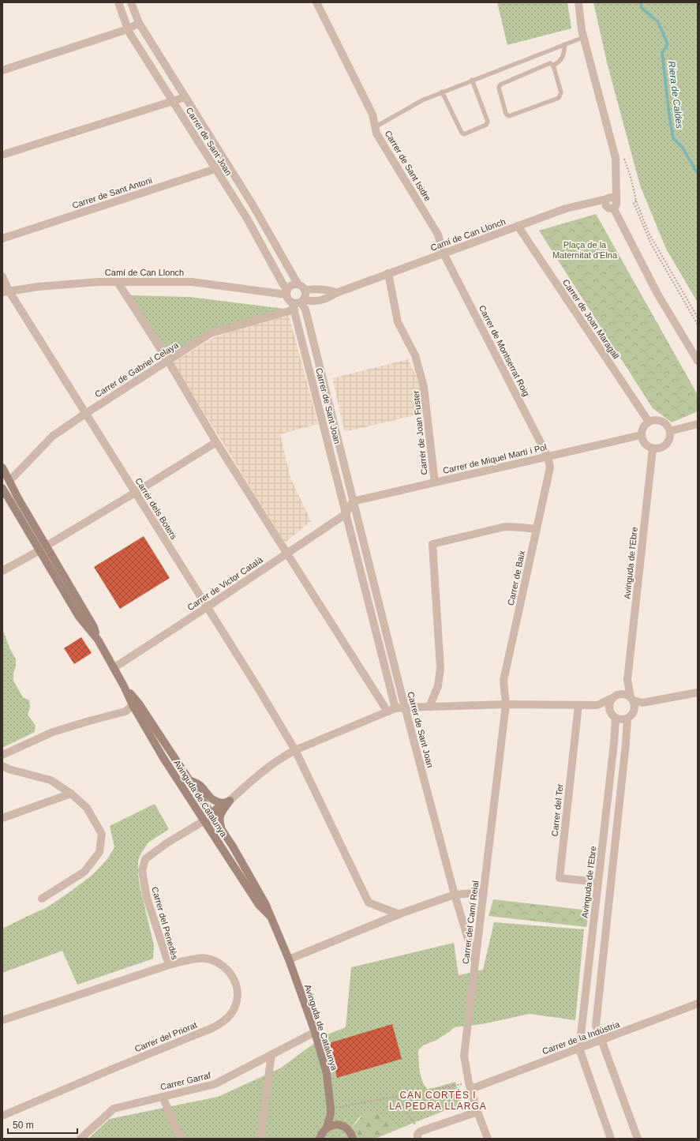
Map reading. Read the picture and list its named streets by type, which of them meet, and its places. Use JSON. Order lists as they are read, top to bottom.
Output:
{
  "streets": {
    "street": [
      "Carrer de Sant Joan",
      "Carrer de Sant Isidre",
      "Carrer de Sant Antoni",
      "Camí de Can Llonch",
      "Carrer de Joan Maragall",
      "Carrer de Montserrat Roig",
      "Carrer de Gabriel Celaya",
      "Carrer de Joan Fuster",
      "Carrer de Miquel Martí i Pol",
      "Carrer dels Boters",
      "Avinguda de l'Ebre",
      "Carrer de Baix",
      "Carrer de Victor Català",
      "Avinguda de Catalunya",
      "Carrer del Ter",
      "Carrer del Camí Reial",
      "Carrer del Penedès",
      "Carrer del Priorat",
      "Carrer de la Indústria",
      "Carrer Garraf"
    ]
  },
  "crossings": [
    ["Carrer de Sant Joan", "Carrer de Sant Antoni"],
    ["Carrer de Sant Joan", "Camí de Can Llonch"],
    ["Carrer de Sant Joan", "Carrer de Gabriel Celaya"],
    ["Carrer de Sant Joan", "Carrer de Miquel Martí i Pol"],
    ["Carrer de Sant Joan", "Carrer de Victor Català"],
    ["Carrer de Sant Joan", "Carrer del Camí Reial"],
    ["Carrer de Sant Isidre", "Camí de Can Llonch"],
    ["Carrer de Sant Isidre", "Carrer de Montserrat Roig"],
    ["Camí de Can Llonch", "Carrer de Joan Maragall"],
    ["Camí de Can Llonch", "Carrer de Montserrat Roig"],
    ["Camí de Can Llonch", "Carrer de Gabriel Celaya"],
    ["Camí de Can Llonch", "Carrer de Joan Fuster"],
    ["Camí de Can Llonch", "Carrer dels Boters"],
    ["Carrer de Joan Maragall", "Carrer de Miquel Martí i Pol"],
    ["Carrer de Joan Maragall", "Avinguda de l'Ebre"],
    ["Carrer de Montserrat Roig", "Carrer de Miquel Martí i Pol"],
    ["Carrer de Montserrat Roig", "Carrer de Baix"],
    ["Carrer de Gabriel Celaya", "Carrer dels Boters"],
    ["Carrer de Gabriel Celaya", "Avinguda de Catalunya"],
    ["Carrer de Joan Fuster", "Carrer de Miquel Martí i Pol"],
    ["Carrer de Miquel Martí i Pol", "Avinguda de l'Ebre"],
    ["Carrer de Miquel Martí i Pol", "Carrer de Baix"],
    ["Carrer dels Boters", "Carrer de Victor Català"],
    ["Avinguda de l'Ebre", "Carrer del Ter"],
    ["Avinguda de l'Ebre", "Carrer de la Indústria"],
    ["Carrer de Baix", "Carrer del Camí Reial"],
    ["Carrer de Victor Català", "Avinguda de Catalunya"],
    ["Avinguda de Catalunya", "Carrer del Penedès"],
    ["Avinguda de Catalunya", "Carrer Garraf"],
    ["Carrer del Camí Reial", "Carrer de la Indústria"],
    ["Carrer del Penedès", "Carrer del Priorat"]
  ],
  "districts": ["CAN CORTÈS I LA PEDRA LLARGA"],
  "water": ["Riera de Caldes"],
  "parks": ["Plaça de la Maternitat d'Elna"],
  "scale_bar": "50 m"
}
